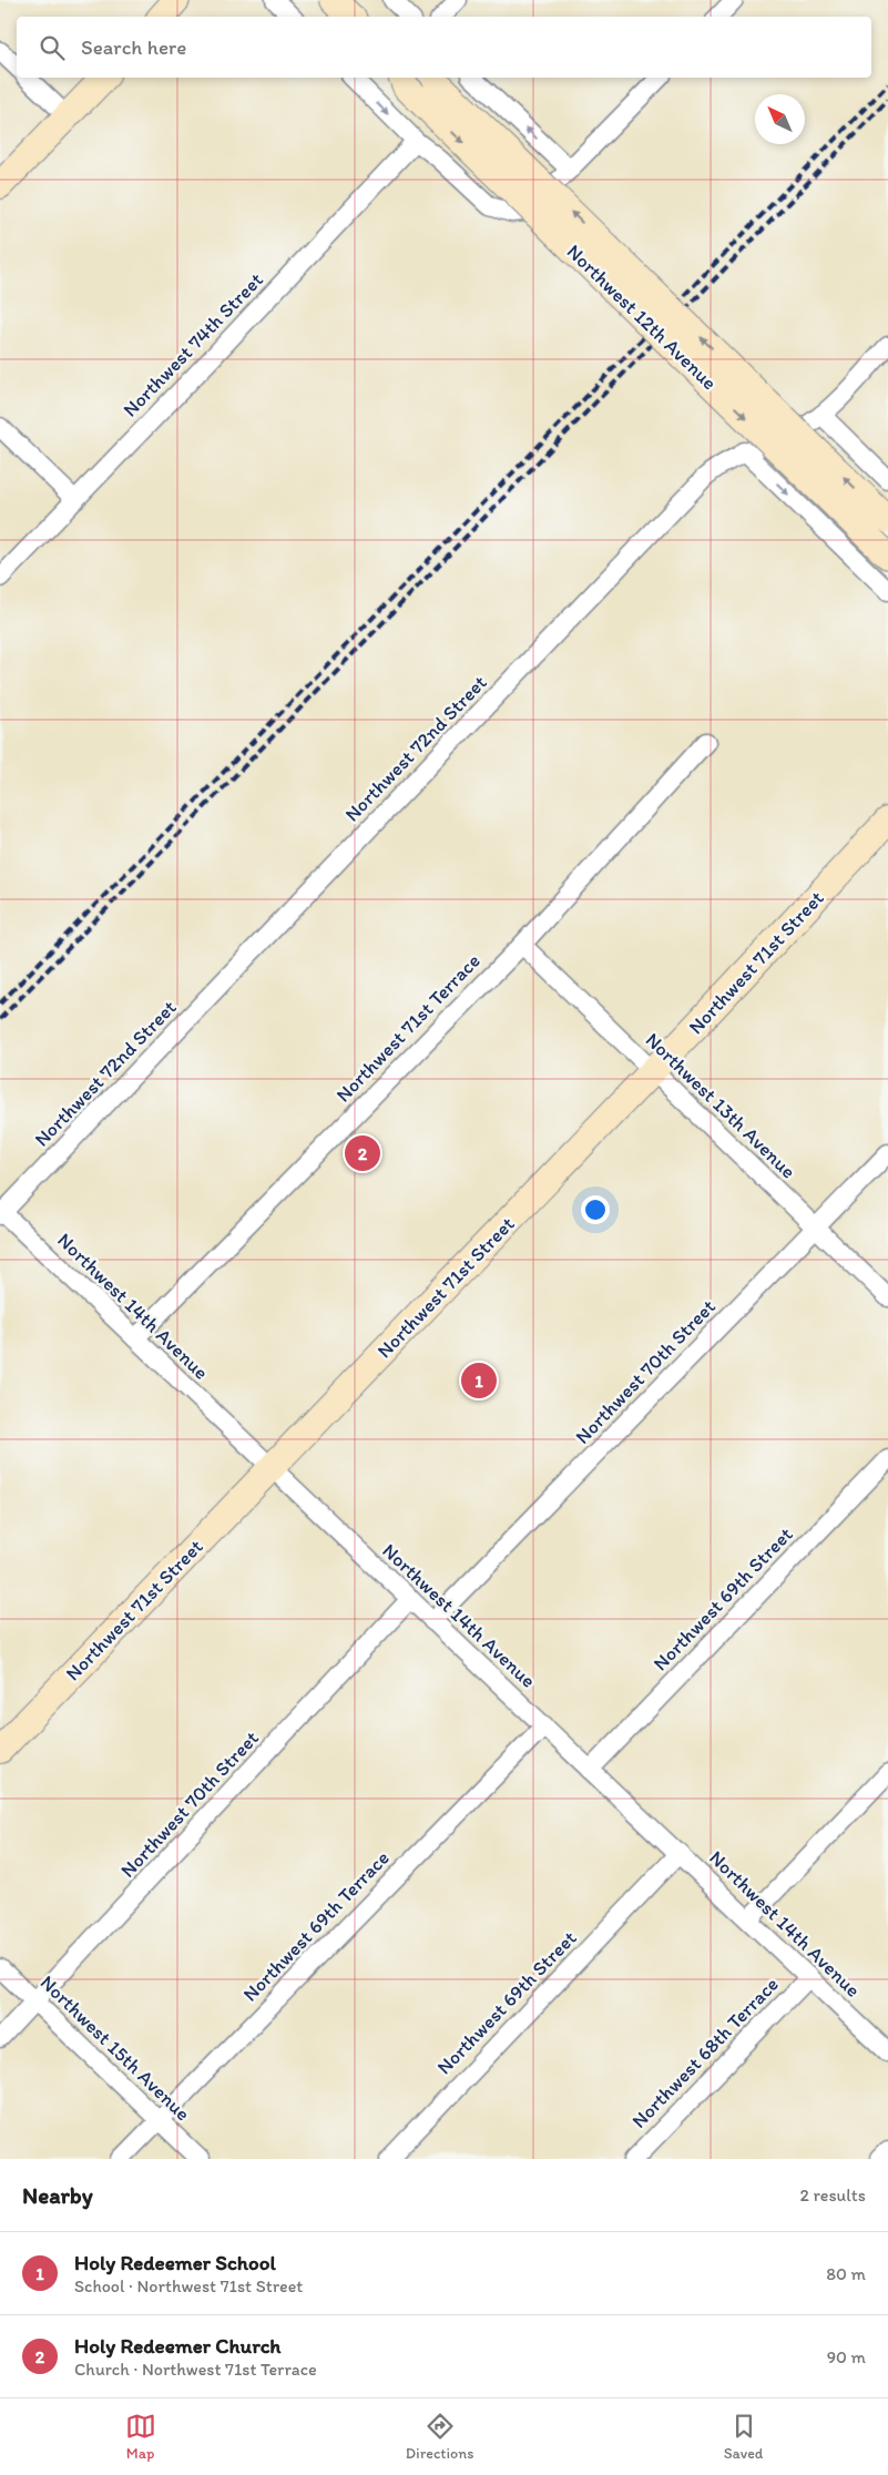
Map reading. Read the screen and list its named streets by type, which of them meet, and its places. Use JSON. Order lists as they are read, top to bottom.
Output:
{
  "streets": {
    "street": [
      "Northwest 12th Avenue",
      "Northwest 74th Street",
      "Northwest 72nd Street",
      "Northwest 71st Street",
      "Northwest 71st Terrace",
      "Northwest 13th Avenue",
      "Northwest 14th Avenue",
      "Northwest 70th Street",
      "Northwest 69th Street",
      "Northwest 69th Terrace",
      "Northwest 15th Avenue",
      "Northwest 68th Terrace"
    ]
  },
  "crossings": [
    ["Northwest 72nd Street", "Northwest 14th Avenue"],
    ["Northwest 71st Street", "Northwest 13th Avenue"],
    ["Northwest 71st Street", "Northwest 14th Avenue"],
    ["Northwest 71st Terrace", "Northwest 13th Avenue"],
    ["Northwest 71st Terrace", "Northwest 14th Avenue"],
    ["Northwest 13th Avenue", "Northwest 70th Street"],
    ["Northwest 14th Avenue", "Northwest 70th Street"],
    ["Northwest 14th Avenue", "Northwest 69th Street"],
    ["Northwest 14th Avenue", "Northwest 69th Terrace"],
    ["Northwest 14th Avenue", "Northwest 68th Terrace"],
    ["Northwest 70th Street", "Northwest 15th Avenue"],
    ["Northwest 69th Terrace", "Northwest 15th Avenue"]
  ],
  "north": "top left",
  "page": {
    "search": "Search here",
    "pins": ["2", "1"],
    "heading": ["Nearby", "2 results"],
    "list": [
      {
        "mark": "1",
        "name": "Holy Redeemer School",
        "note": "School · Northwest 71st Street",
        "value": "80 m"
      },
      {
        "mark": "2",
        "name": "Holy Redeemer Church",
        "note": "Church · Northwest 71st Terrace",
        "value": "90 m"
      }
    ],
    "nav": ["Map", "Directions", "Saved"]
  }
}
